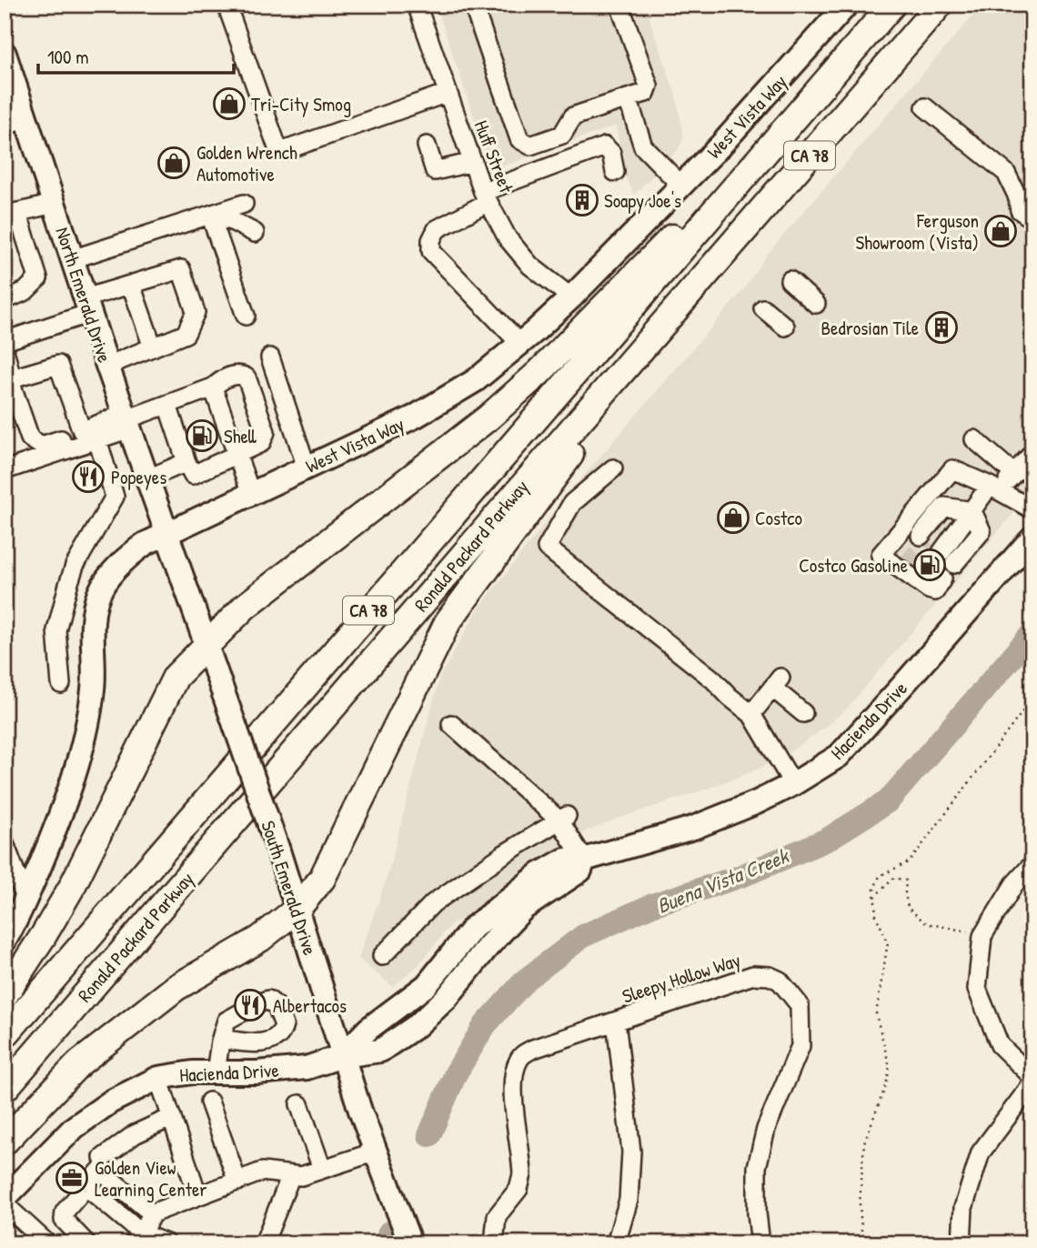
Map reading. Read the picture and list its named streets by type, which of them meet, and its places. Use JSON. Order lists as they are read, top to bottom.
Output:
{
  "streets": {
    "highway": ["CA 78", "Ronald Packard Parkway"],
    "main road": [
      "West Vista Way",
      "North Emerald Drive",
      "Hacienda Drive",
      "South Emerald Drive"
    ],
    "street": ["Huff Street", "Sleepy Hollow Way"]
  },
  "crossings": [
    ["West Vista Way", "Huff Street"],
    ["West Vista Way", "North Emerald Drive"],
    ["West Vista Way", "South Emerald Drive"],
    ["North Emerald Drive", "South Emerald Drive"],
    ["Hacienda Drive", "South Emerald Drive"]
  ],
  "water": ["Buena Vista Creek"],
  "places": {
    "shop": [
      "Tri-City Smog",
      "Golden Wrench Automotive",
      "Ferguson Showroom (Vista)",
      "Costco"
    ],
    "building": ["Soapy Joe's", "Bedrosian Tile"],
    "fuel station": ["Shell", "Costco Gasoline"],
    "restaurant": ["Popeyes", "Albertacos"],
    "office": ["Golden View Learning Center"]
  },
  "scale_bar": "100 m"
}
